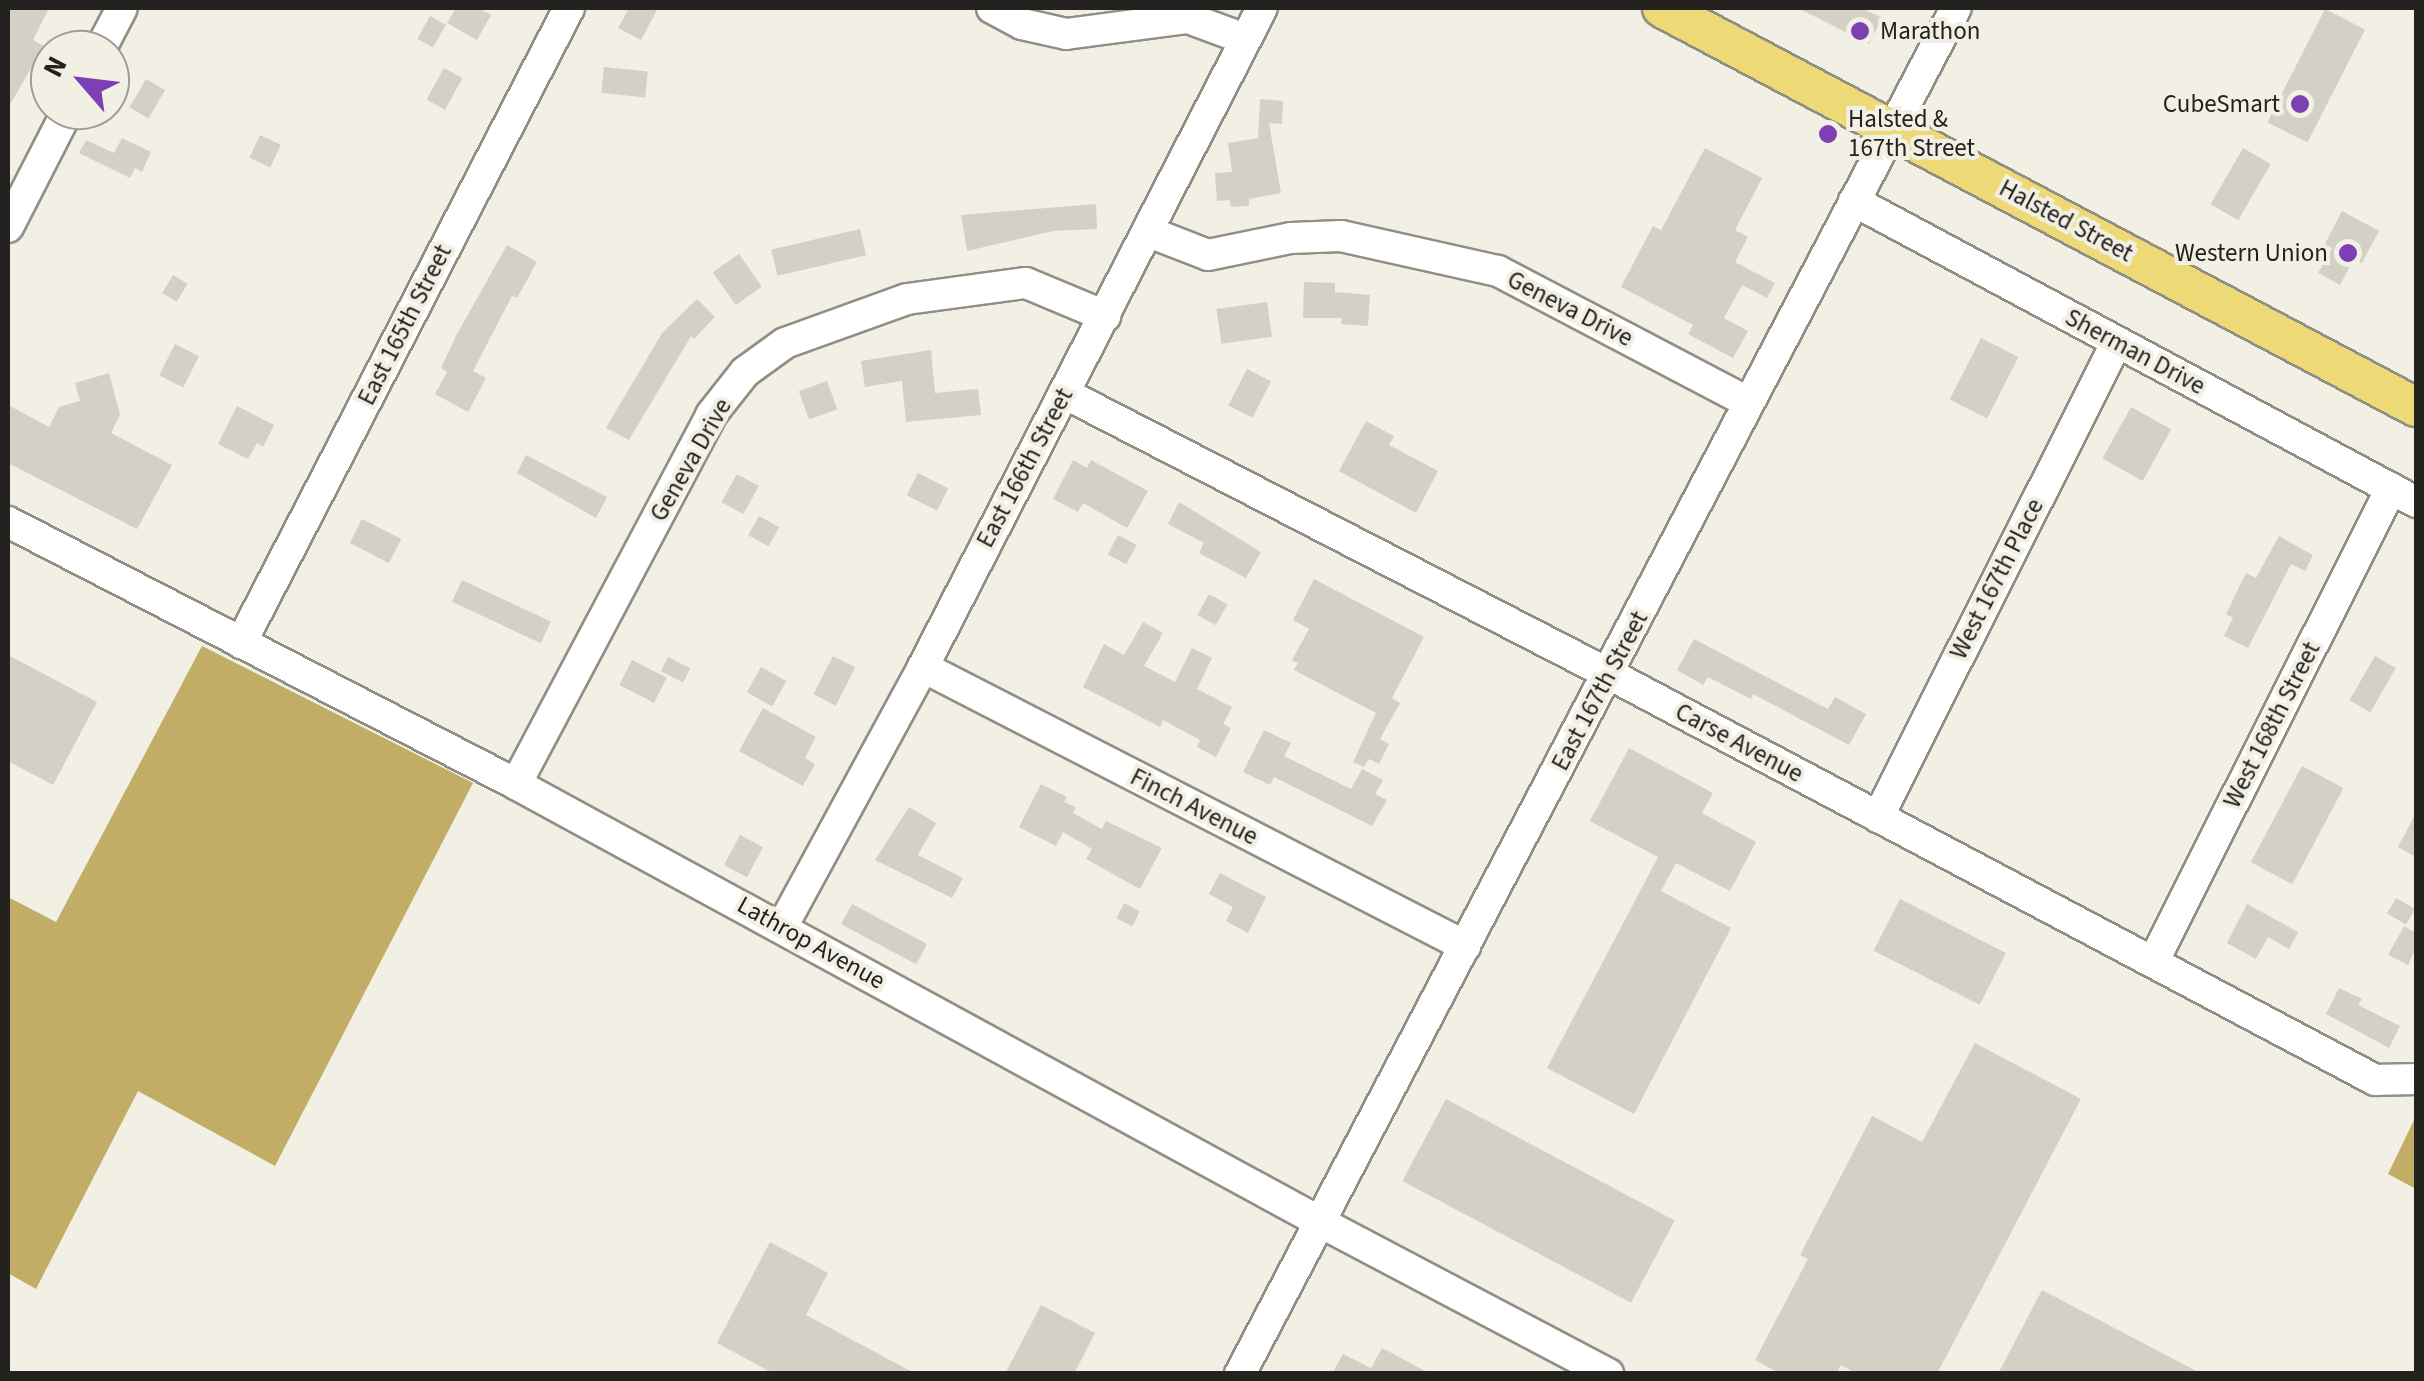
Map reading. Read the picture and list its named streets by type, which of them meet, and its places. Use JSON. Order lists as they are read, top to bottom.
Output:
{
  "streets": {
    "main road": ["Halsted Street"],
    "street": [
      "Geneva Drive",
      "East 165th Street",
      "Sherman Drive",
      "East 166th Street",
      "West 167th Place",
      "East 167th Street",
      "West 168th Street",
      "Carse Avenue",
      "Finch Avenue",
      "Lathrop Avenue"
    ]
  },
  "crossings": [
    ["Halsted Street", "East 167th Street"],
    ["Geneva Drive", "East 166th Street"],
    ["Geneva Drive", "East 167th Street"],
    ["Geneva Drive", "Lathrop Avenue"],
    ["East 165th Street", "Lathrop Avenue"],
    ["Sherman Drive", "West 167th Place"],
    ["Sherman Drive", "East 167th Street"],
    ["Sherman Drive", "West 168th Street"],
    ["East 166th Street", "Carse Avenue"],
    ["East 166th Street", "Finch Avenue"],
    ["East 166th Street", "Lathrop Avenue"],
    ["West 167th Place", "Carse Avenue"],
    ["East 167th Street", "Carse Avenue"],
    ["East 167th Street", "Finch Avenue"],
    ["East 167th Street", "Lathrop Avenue"],
    ["West 168th Street", "Carse Avenue"]
  ],
  "places": [
    "Marathon",
    "CubeSmart",
    "Halsted & 167th Street",
    "Western Union"
  ],
  "north": "top left"
}
